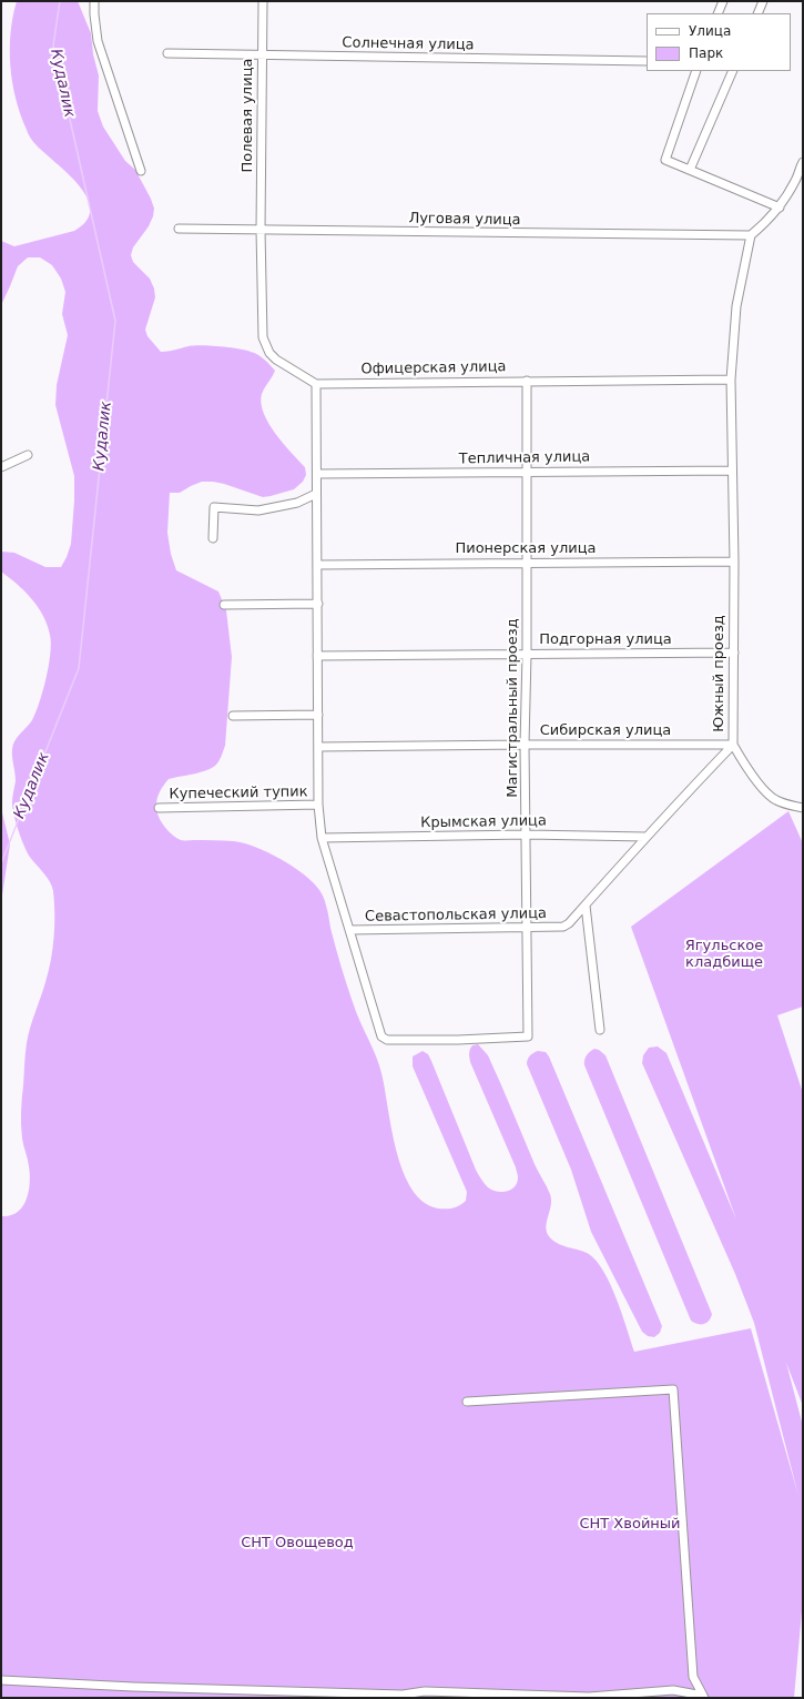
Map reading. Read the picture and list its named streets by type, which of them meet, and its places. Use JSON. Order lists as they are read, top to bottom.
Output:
{
  "streets": {
    "street": [
      "Солнечная улица",
      "Полевая улица",
      "Луговая улица",
      "Офицерская улица",
      "Тепличная улица",
      "Пионерская улица",
      "Подгорная улица",
      "Южный проезд",
      "Магистральный проезд",
      "Сибирская улица",
      "Купеческий тупик",
      "Крымская улица",
      "Севастопольская улица"
    ]
  },
  "crossings": [
    ["Солнечная улица", "Полевая улица"],
    ["Полевая улица", "Луговая улица"],
    ["Луговая улица", "Южный проезд"],
    ["Офицерская улица", "Южный проезд"],
    ["Офицерская улица", "Магистральный проезд"],
    ["Тепличная улица", "Южный проезд"],
    ["Тепличная улица", "Магистральный проезд"],
    ["Пионерская улица", "Южный проезд"],
    ["Пионерская улица", "Магистральный проезд"],
    ["Подгорная улица", "Южный проезд"],
    ["Подгорная улица", "Магистральный проезд"],
    ["Южный проезд", "Сибирская улица"],
    ["Южный проезд", "Крымская улица"],
    ["Южный проезд", "Севастопольская улица"],
    ["Магистральный проезд", "Сибирская улица"],
    ["Магистральный проезд", "Крымская улица"],
    ["Магистральный проезд", "Севастопольская улица"]
  ],
  "water": ["Кудалик"],
  "parks": ["Ягульское кладбище", "СНТ Хвойный", "СНТ Овощевод"],
  "legend": ["Улица", "Парк"]
}
